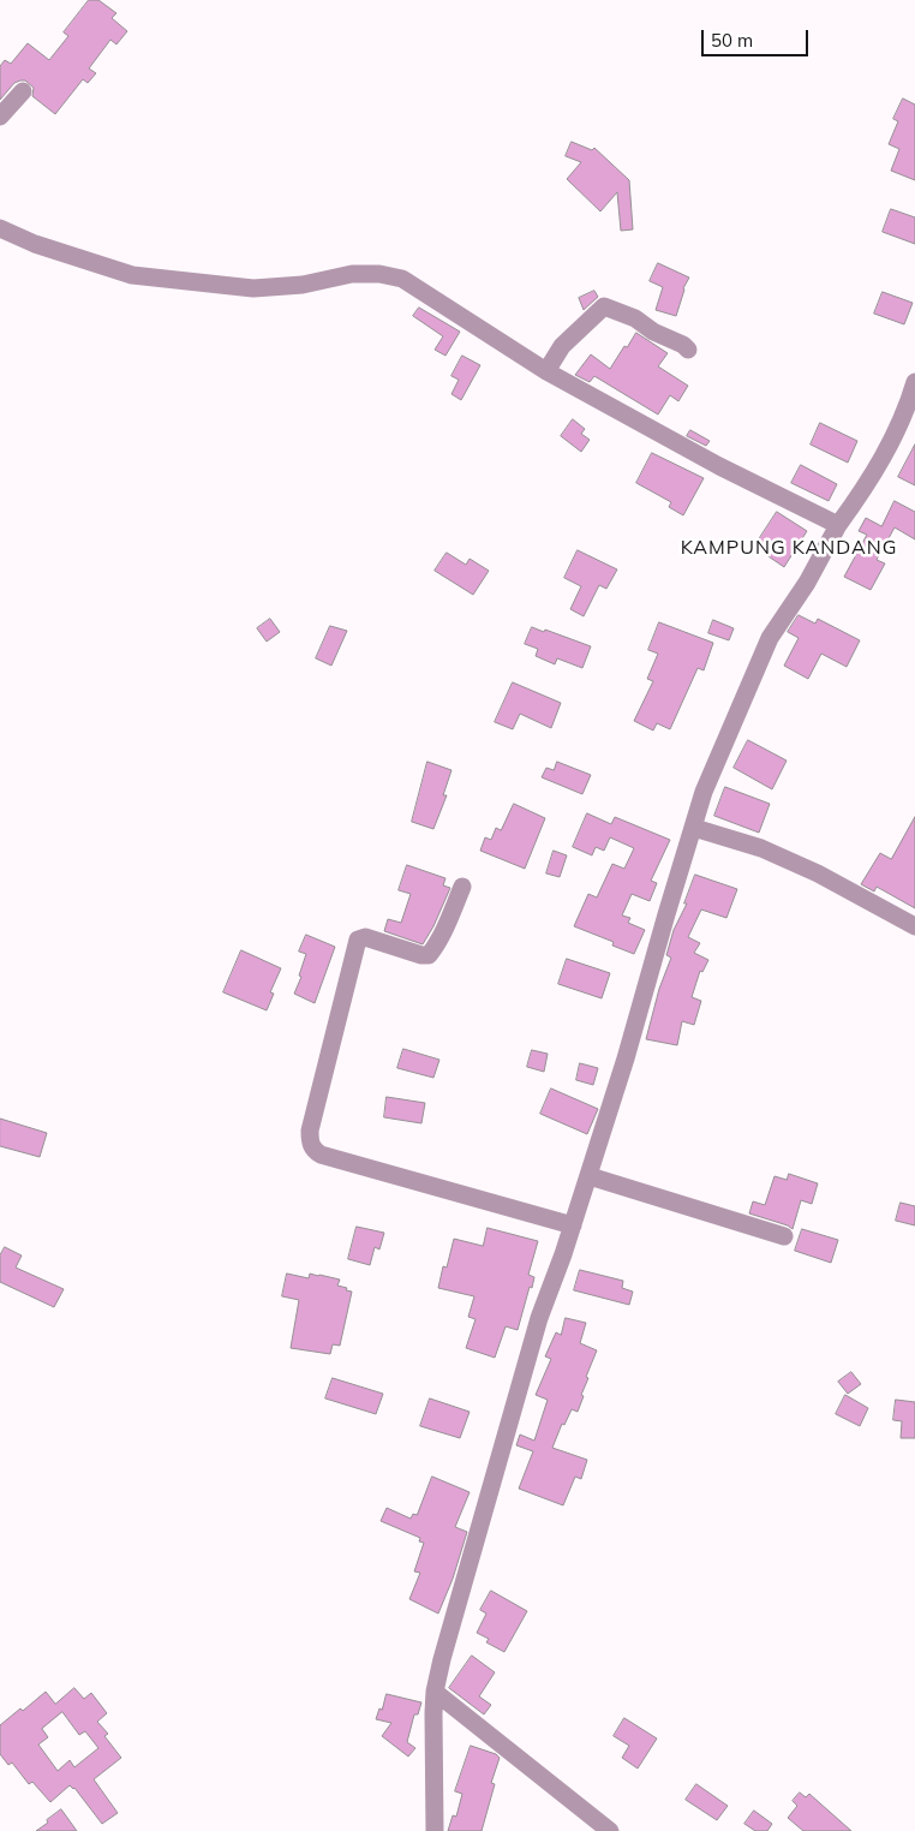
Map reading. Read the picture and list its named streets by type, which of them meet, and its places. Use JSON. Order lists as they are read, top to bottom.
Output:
{
  "districts": ["KAMPUNG KANDANG"],
  "scale_bar": "50 m"
}
